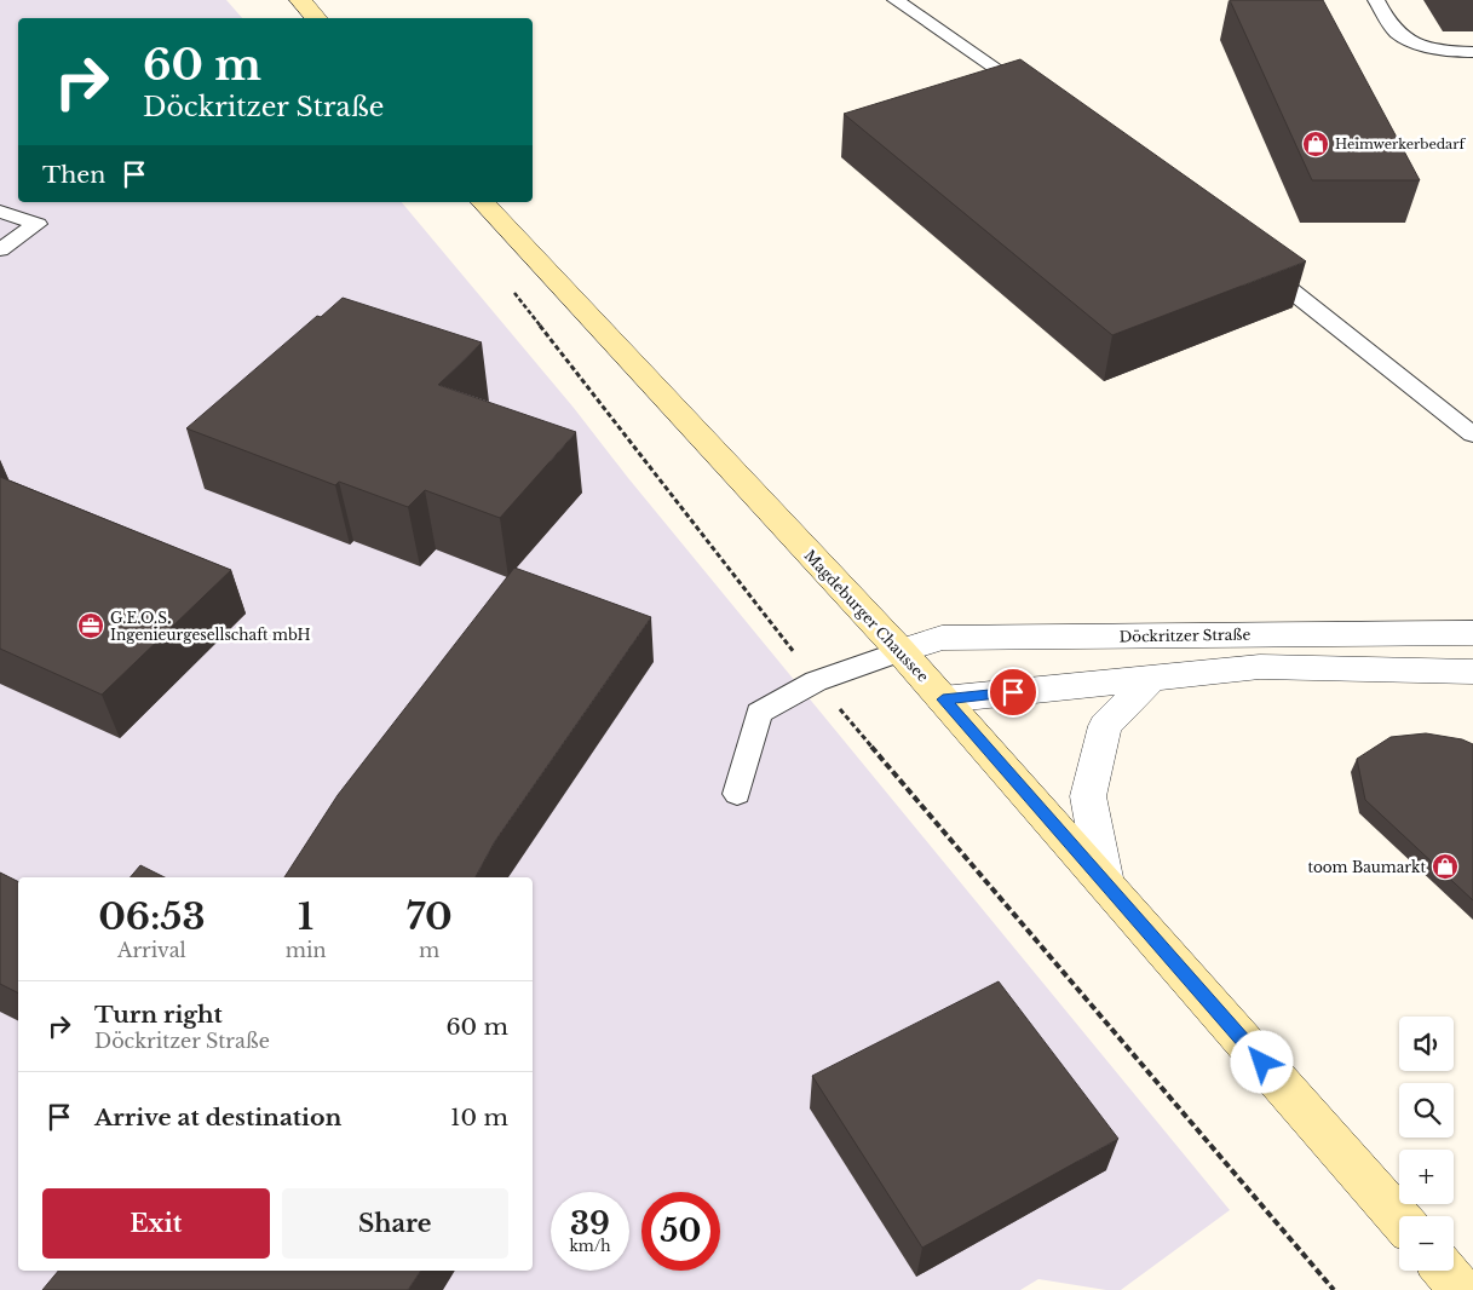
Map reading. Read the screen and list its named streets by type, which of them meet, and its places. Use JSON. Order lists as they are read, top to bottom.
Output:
{
  "streets": {
    "main road": ["Magdeburger Chaussee"],
    "street": ["Döckritzer Straße"]
  },
  "crossings": [
    ["Magdeburger Chaussee", "Döckritzer Straße"]
  ],
  "places": {
    "shop": ["Heimwerkerbedarf", "toom Baumarkt"],
    "office": ["G.E.O.S. Ingenieurgesellschaft mbH"]
  },
  "page": {
    "turn": ["60 m", "Döckritzer Straße"],
    "then": "Then",
    "eta": [
      "06:53",
      "Arrival",
      "1",
      "min",
      "70",
      "m"
    ],
    "list": [
      {
        "name": "Turn right",
        "note": "Döckritzer Straße",
        "value": "60 m"
      },
      {
        "name": "Arrive at destination",
        "value": "10 m"
      }
    ],
    "map_buttons": ["+", "−"],
    "buttons": ["Exit", "Share"],
    "speed": "39 km/h",
    "limit": "50"
  }
}
